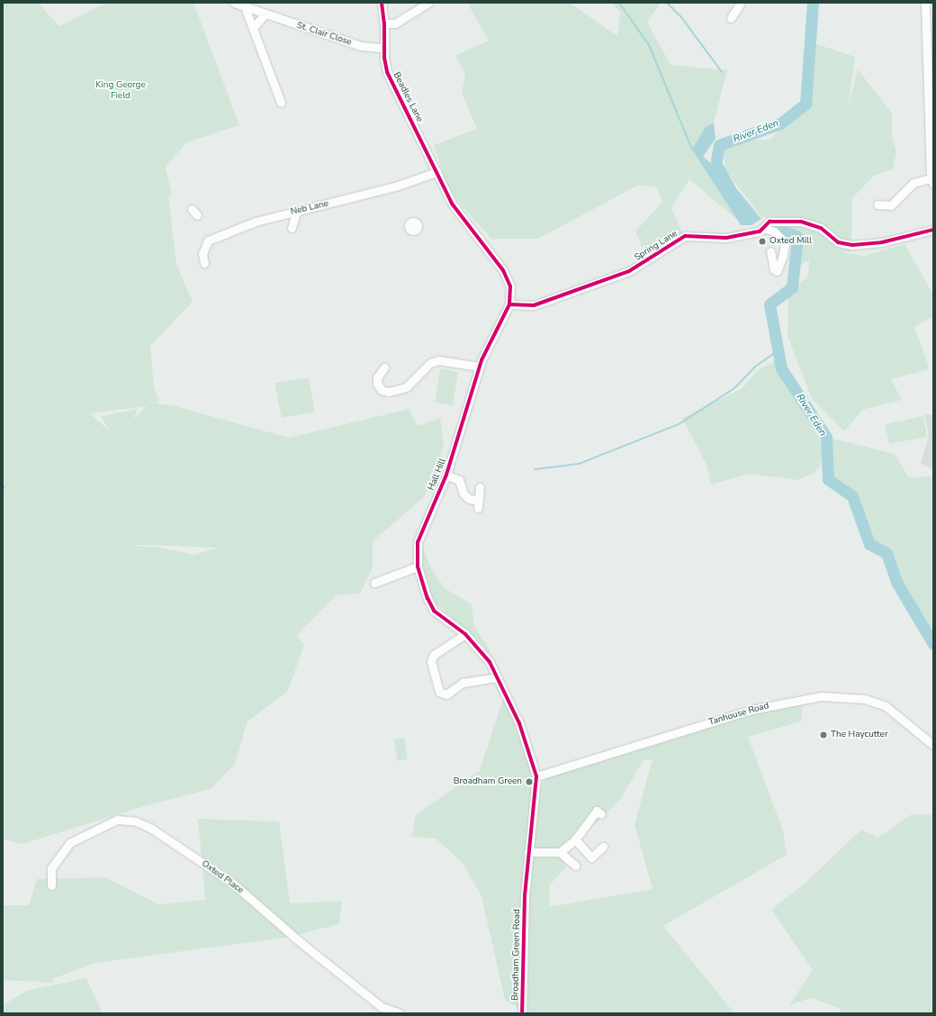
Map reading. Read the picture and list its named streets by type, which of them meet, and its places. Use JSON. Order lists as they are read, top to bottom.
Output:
{
  "streets": {
    "street": [
      "St. Clair Close",
      "Beadles Lane",
      "Neb Lane",
      "Spring Lane",
      "Hall Hill",
      "Tanhouse Road",
      "Oxted Place",
      "Broadham Green Road"
    ]
  },
  "crossings": [
    ["St. Clair Close", "Beadles Lane"],
    ["Beadles Lane", "Neb Lane"],
    ["Beadles Lane", "Hall Hill"],
    ["Neb Lane", "Hall Hill"],
    ["Spring Lane", "Hall Hill"],
    ["Hall Hill", "Tanhouse Road"],
    ["Hall Hill", "Broadham Green Road"],
    ["Tanhouse Road", "Broadham Green Road"]
  ],
  "water": ["River Eden"],
  "parks": ["King George Field"],
  "places": ["Oxted Mill", "The Haycutter", "Broadham Green"]
}
